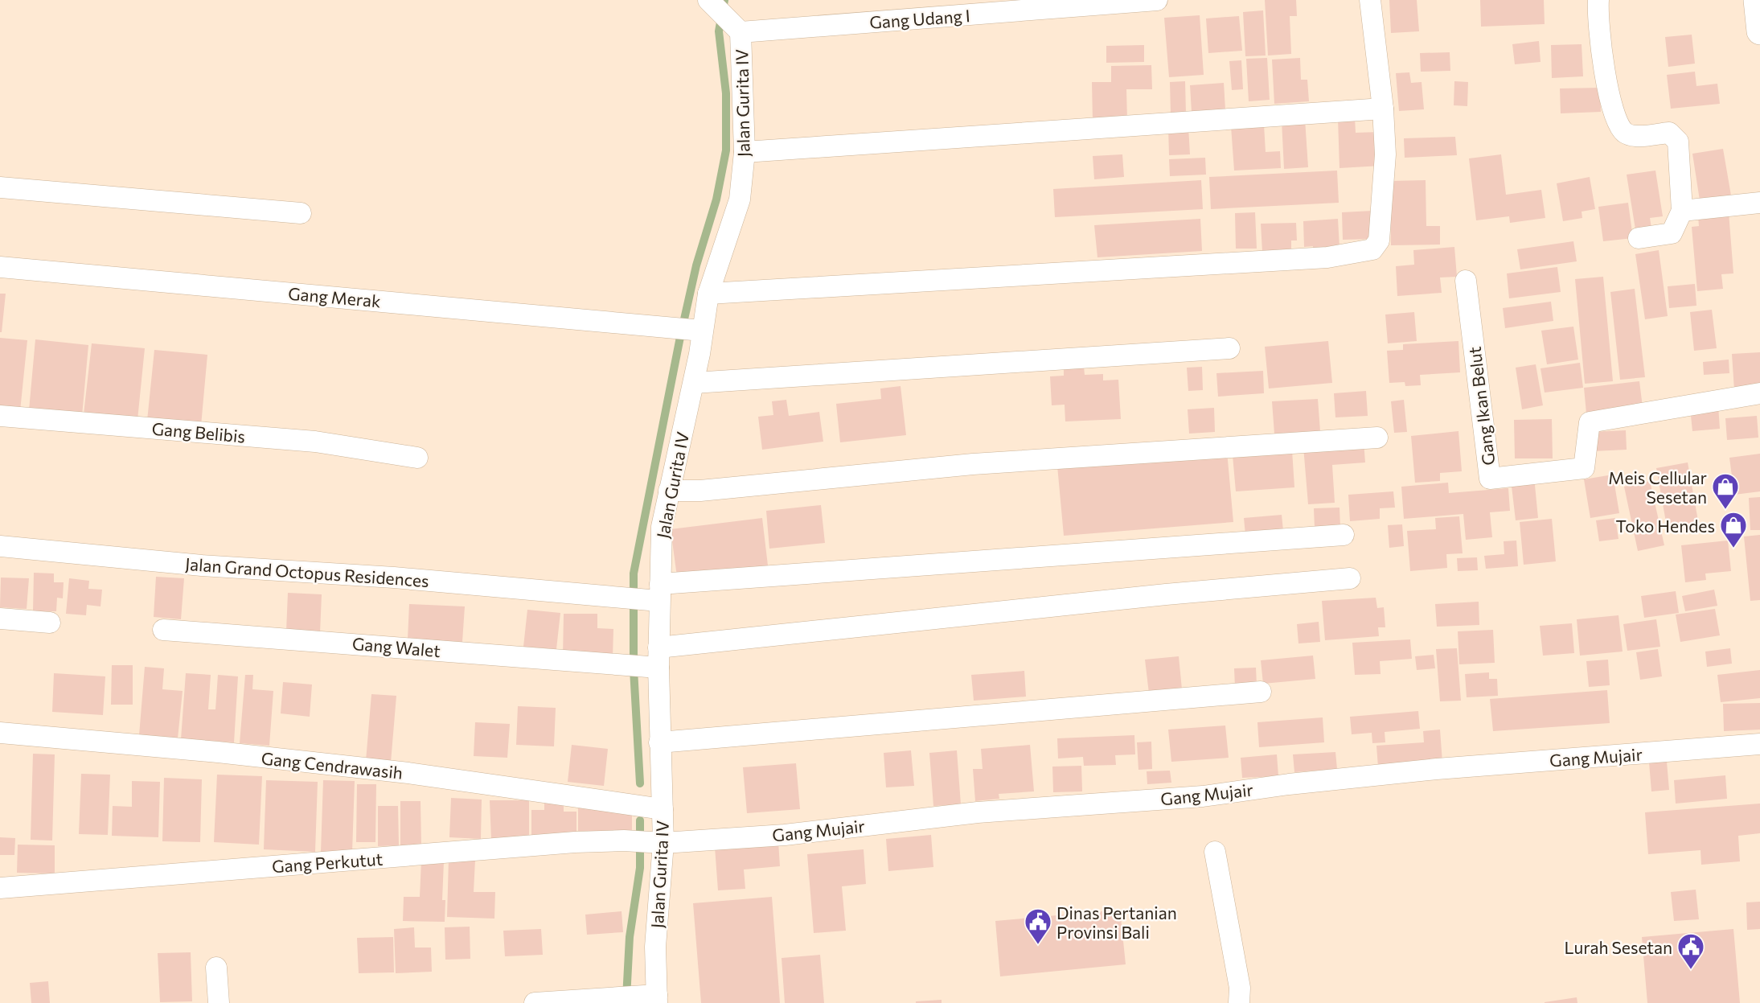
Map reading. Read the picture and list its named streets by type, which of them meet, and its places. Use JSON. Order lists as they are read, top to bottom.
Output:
{
  "streets": {
    "street": [
      "Gang Udang I",
      "Jalan Gurita IV",
      "Gang Merak",
      "Gang Ikan Belut",
      "Gang Belibis",
      "Jalan Grand Octopus Residences",
      "Gang Walet",
      "Gang Mujair",
      "Gang Cendrawasih",
      "Gang Perkutut"
    ]
  },
  "crossings": [
    ["Gang Udang I", "Jalan Gurita IV"],
    ["Jalan Gurita IV", "Gang Merak"],
    ["Jalan Gurita IV", "Jalan Grand Octopus Residences"],
    ["Jalan Gurita IV", "Gang Walet"],
    ["Jalan Gurita IV", "Gang Mujair"],
    ["Jalan Gurita IV", "Gang Cendrawasih"],
    ["Jalan Gurita IV", "Gang Perkutut"],
    ["Gang Mujair", "Gang Perkutut"]
  ],
  "places": {
    "shop": ["Meis Cellular Sesetan", "Toko Hendes"],
    "public building": ["Dinas Pertanian Provinsi Bali", "Lurah Sesetan"]
  }
}
